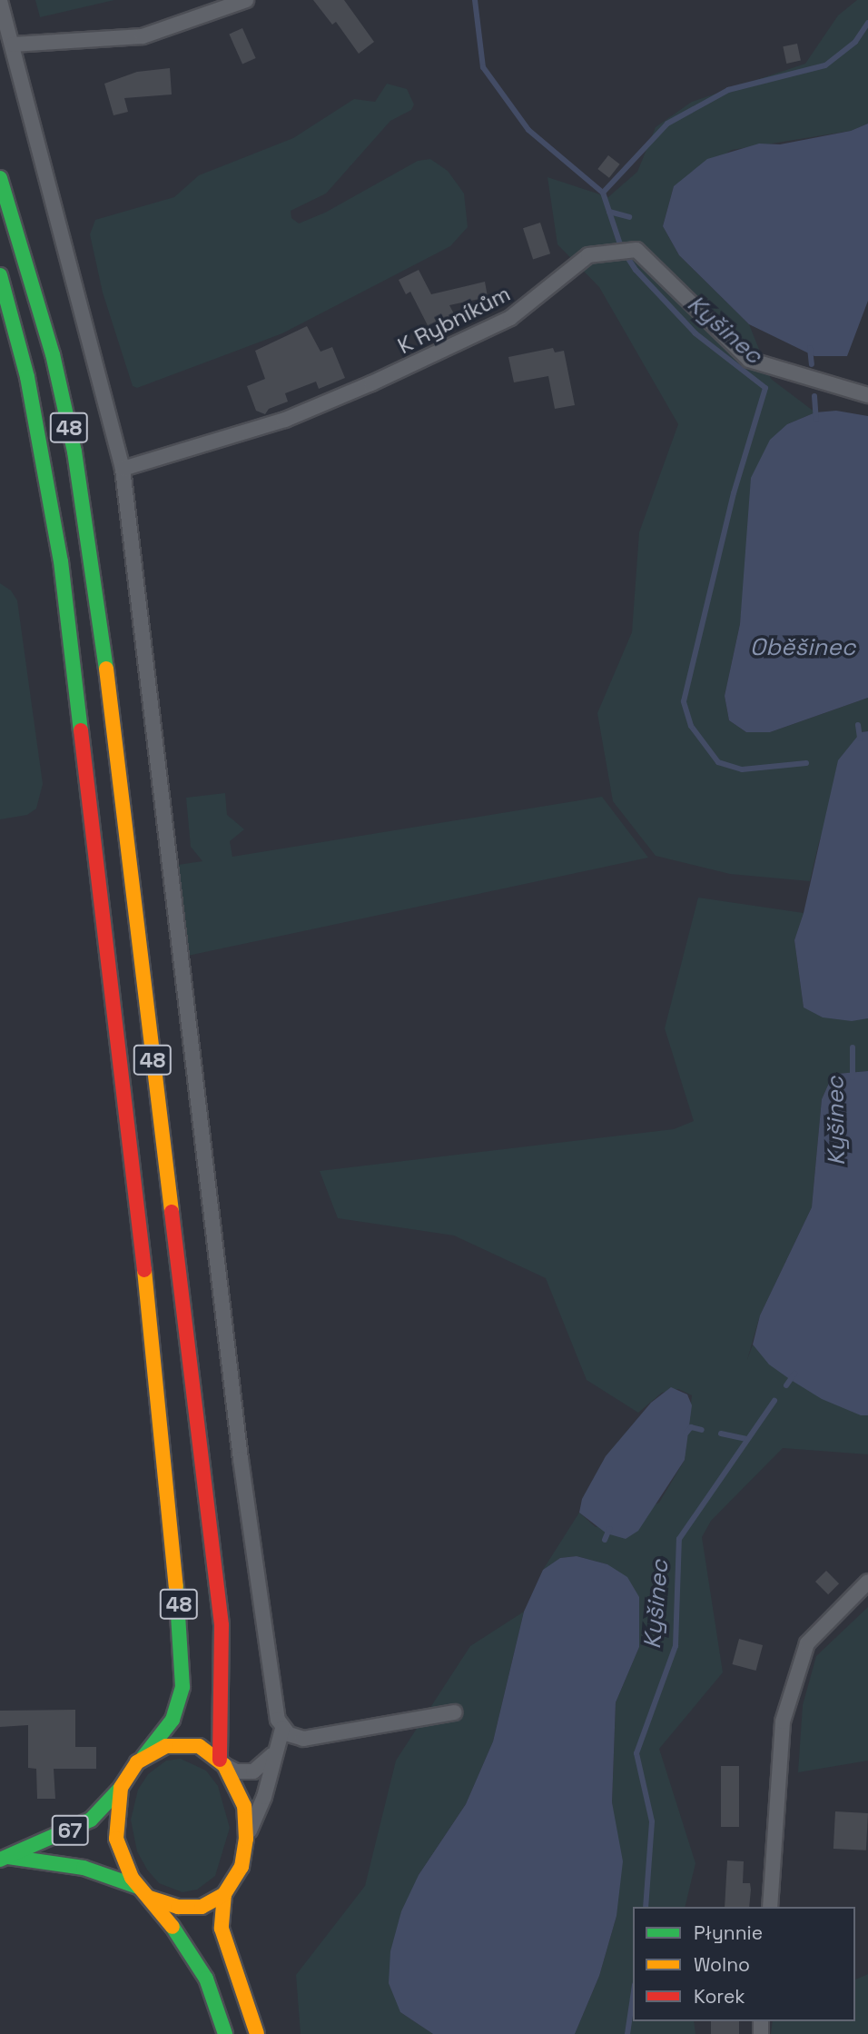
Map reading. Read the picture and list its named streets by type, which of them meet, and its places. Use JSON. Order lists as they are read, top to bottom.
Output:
{
  "streets": {
    "main road": ["48", "67"],
    "street": ["K Rybníkům"]
  },
  "crossings": [
    ["48", "67"]
  ],
  "water": ["Kyšinec", "Oběšinec"],
  "legend": ["Płynnie", "Wolno", "Korek"]
}
